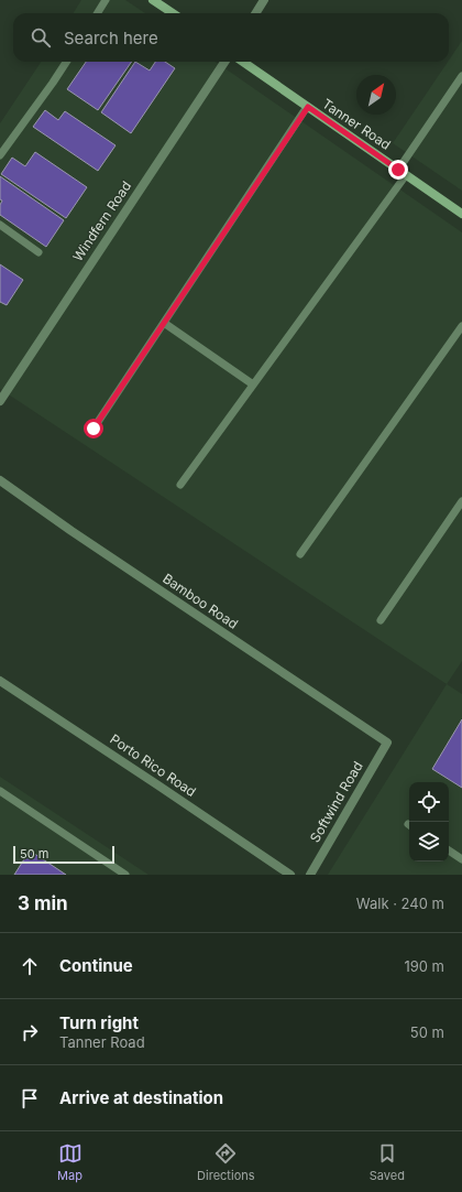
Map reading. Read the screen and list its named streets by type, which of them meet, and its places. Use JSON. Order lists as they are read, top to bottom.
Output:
{
  "streets": {
    "main road": ["Tanner Road"],
    "street": [
      "Windfern Road",
      "Bamboo Road",
      "Porto Rico Road",
      "Softwind Road"
    ]
  },
  "crossings": [
    ["Bamboo Road", "Softwind Road"]
  ],
  "scale_bar": "50 m",
  "north": "top right",
  "page": {
    "search": "Search here",
    "scale": "50 m",
    "heading": ["3 min", "Walk · 240 m"],
    "list": [
      ["Continue", "190 m"],
      ["Turn right", "Tanner Road", "50 m"],
      "Arrive at destination"
    ],
    "nav": ["Map", "Directions", "Saved"]
  }
}
